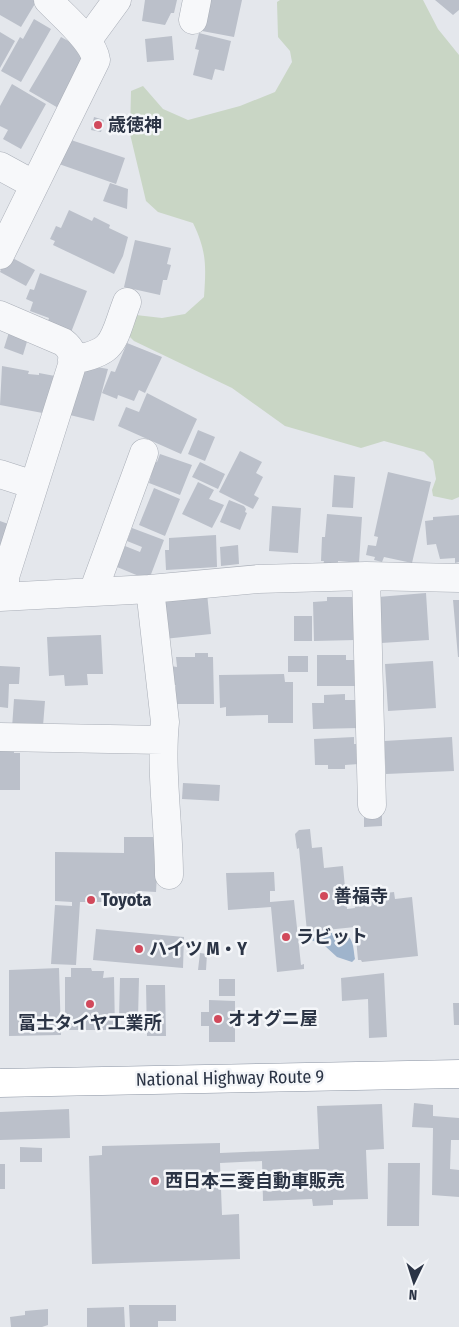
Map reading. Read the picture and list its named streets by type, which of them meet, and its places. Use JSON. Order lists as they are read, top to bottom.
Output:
{
  "streets": {
    "highway": ["National Highway Route 9"]
  },
  "places": [
    "歳徳神",
    "善福寺",
    "Toyota",
    "ラビット",
    "ハイツ M・Y",
    "冨士タイヤ工業所",
    "オオグニ屋",
    "西日本三菱自動車販売"
  ],
  "north": "bottom"
}
